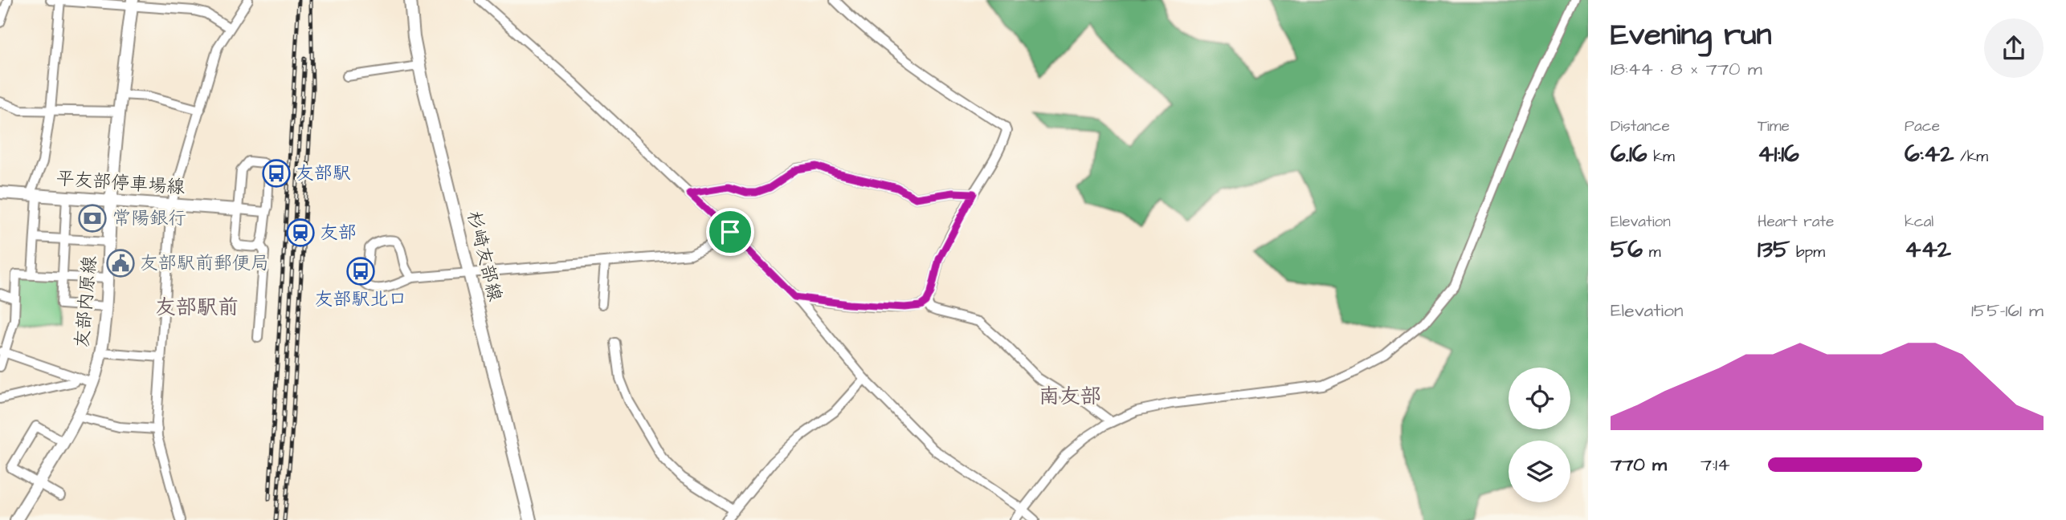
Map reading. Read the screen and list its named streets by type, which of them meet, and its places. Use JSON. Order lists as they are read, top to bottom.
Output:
{
  "streets": {
    "main road": ["平友部停車場線", "杉崎友部線", "友部内原線"]
  },
  "crossings": [
    ["平友部停車場線", "友部内原線"]
  ],
  "districts": ["友部駅前", "南友部"],
  "places": {
    "bus stop": ["友部駅", "友部駅北口"],
    "bank": ["常陽銀行"],
    "station": ["友部"],
    "public building": ["友部駅前郵便局"]
  },
  "page": {
    "heading": ["Evening run", "18:44 · 8 × 770 m"],
    "stats": [
      ["Distance", "6.16 km"],
      ["Time", "41:16"],
      ["Pace", "6:42 /km"],
      ["Elevation", "56 m"],
      ["Heart rate", "135 bpm"],
      ["kcal", "442"]
    ],
    "chart": ["Elevation", "155–161 m"],
    "list": [
      {
        "name": "770 m",
        "note": "7:14"
      }
    ]
  }
}
